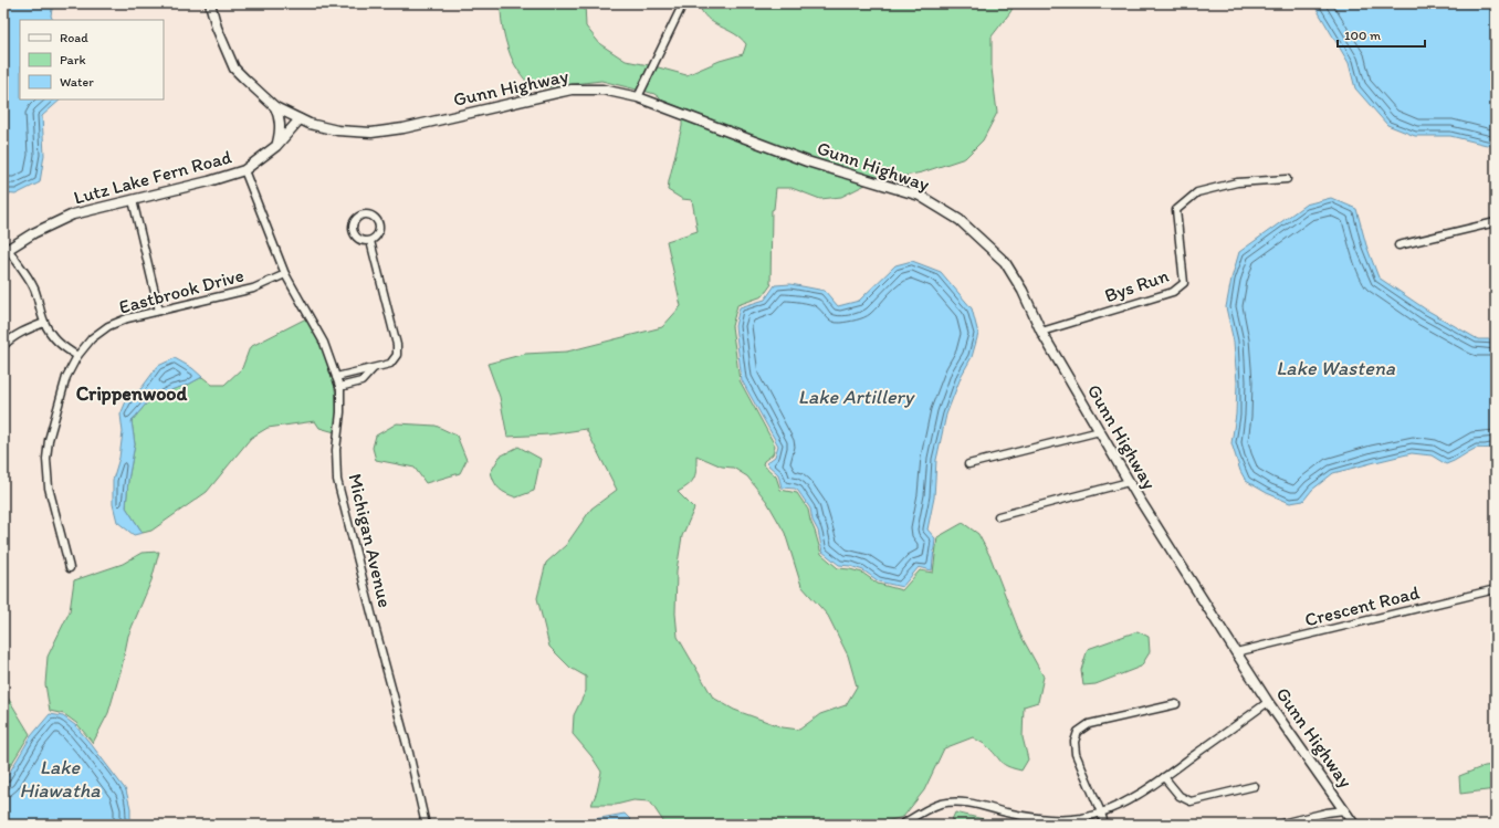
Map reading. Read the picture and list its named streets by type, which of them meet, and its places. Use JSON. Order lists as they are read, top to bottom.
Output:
{
  "streets": {
    "main road": ["Gunn Highway", "Lutz Lake Fern Road"],
    "street": [
      "Bys Run",
      "Eastbrook Drive",
      "Michigan Avenue",
      "Crescent Road"
    ]
  },
  "crossings": [
    ["Gunn Highway", "Lutz Lake Fern Road"],
    ["Gunn Highway", "Bys Run"],
    ["Gunn Highway", "Crescent Road"],
    ["Lutz Lake Fern Road", "Michigan Avenue"],
    ["Eastbrook Drive", "Michigan Avenue"]
  ],
  "districts": ["Crippenwood"],
  "water": ["Lake Wastena", "Lake Artillery", "Lake Hiawatha"],
  "legend": ["Road", "Park", "Water"],
  "scale_bar": "100 m"
}
